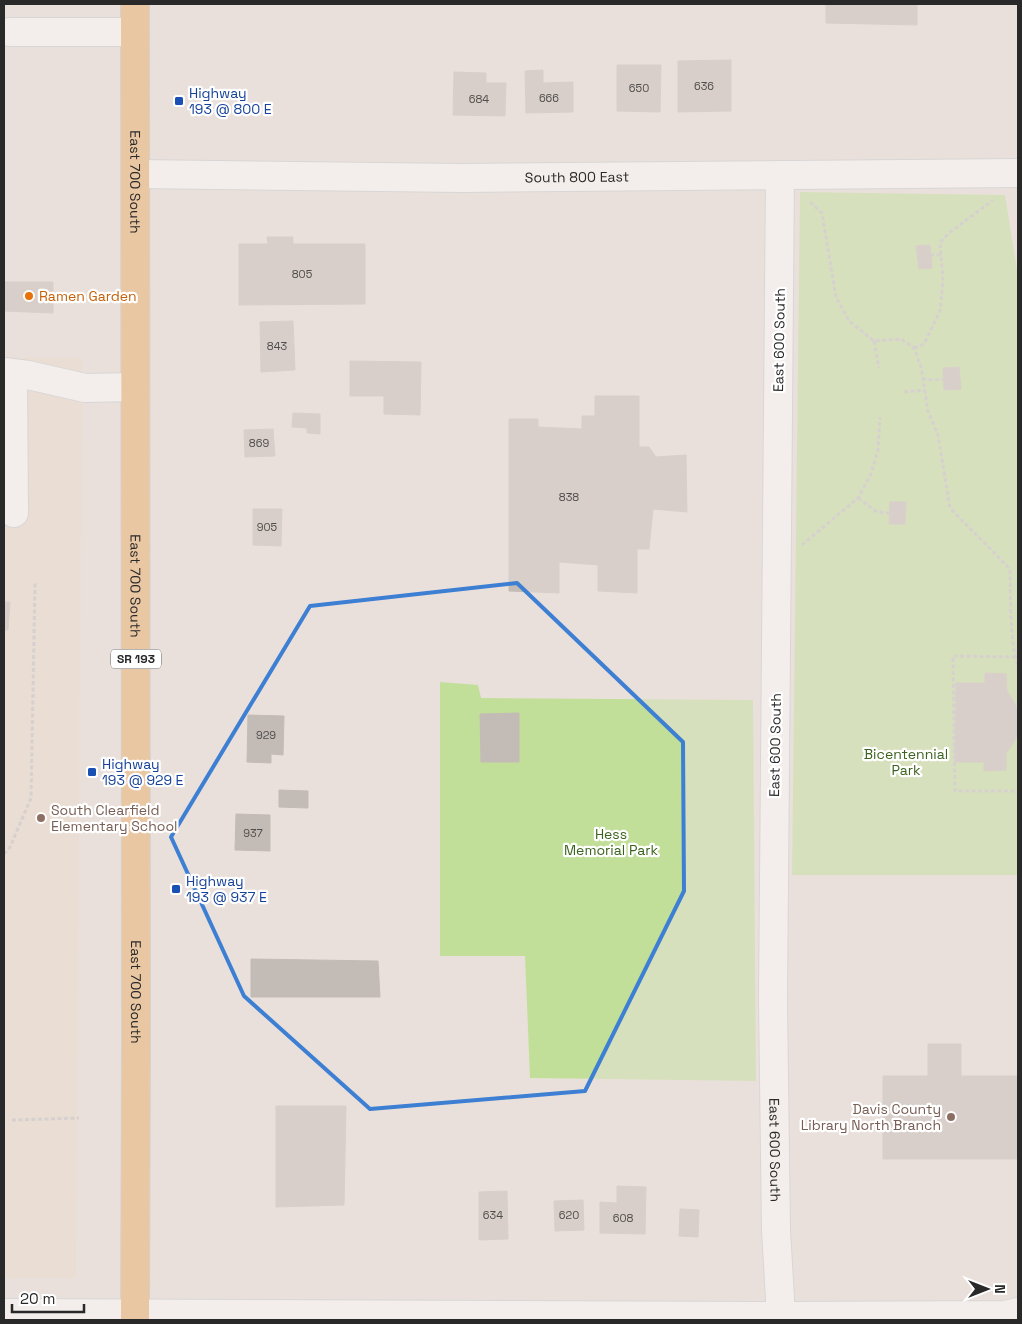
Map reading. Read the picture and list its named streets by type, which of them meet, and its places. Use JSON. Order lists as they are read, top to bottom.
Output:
{
  "streets": {
    "main road": ["East 700 South", "SR 193"],
    "street": ["South 800 East", "East 600 South"]
  },
  "crossings": [
    ["South 800 East", "East 700 South"],
    ["South 800 East", "East 600 South"]
  ],
  "parks": ["Bicentennial Park", "Hess Memorial Park"],
  "places": {
    "transit": ["Highway 193 @ 800 E", "Highway 193 @ 929 E", "Highway 193 @ 937 E"],
    "other": ["Ramen Garden", "South Clearfield Elementary School", "Davis County Library North Branch"]
  },
  "house_numbers": [
    "636",
    "650",
    "666",
    "684",
    "805",
    "843",
    "869",
    "838",
    "905",
    "929",
    "937",
    "634",
    "620",
    "608"
  ],
  "scale_bar": "20 m",
  "north": "right"
}
